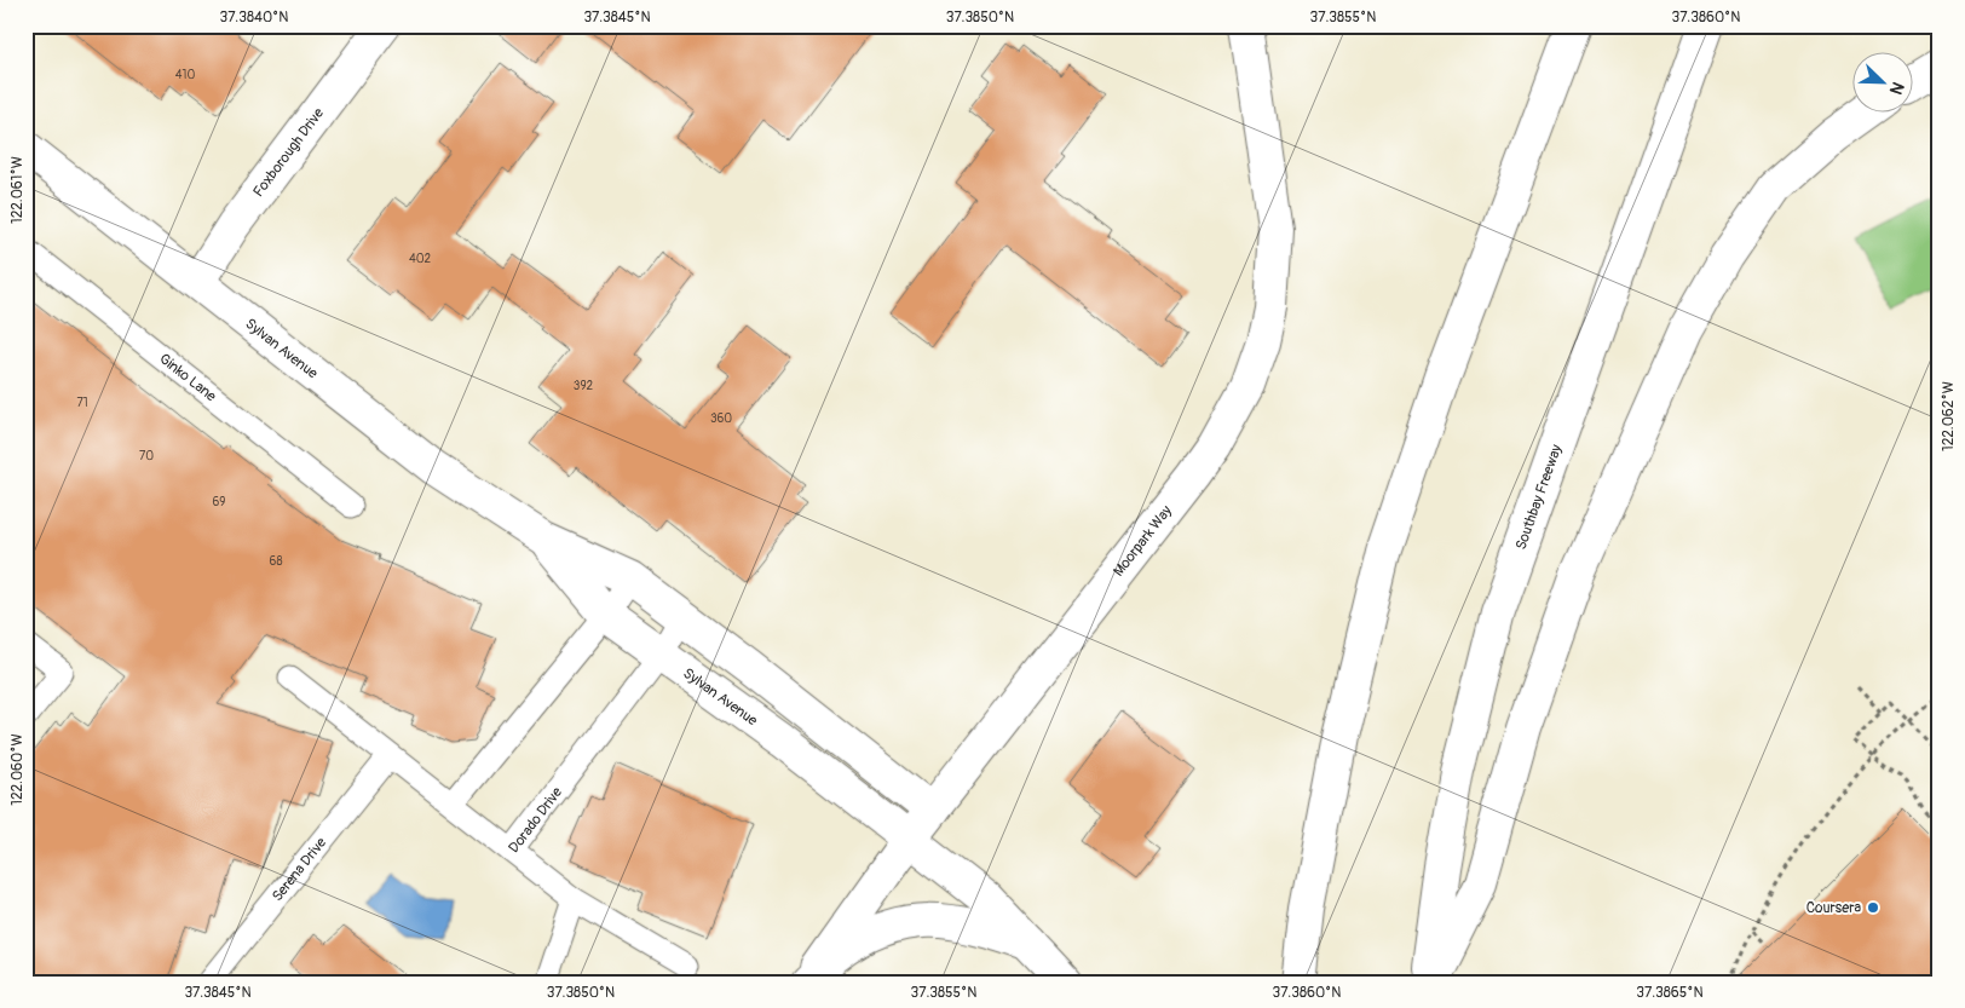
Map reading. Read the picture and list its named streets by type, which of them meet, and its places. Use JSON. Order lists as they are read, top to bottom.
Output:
{
  "streets": {
    "main road": [
      "Foxborough Drive",
      "Sylvan Avenue",
      "Southbay Freeway",
      "Moorpark Way"
    ],
    "lane": ["Ginko Lane", "Dorado Drive", "Serena Drive"]
  },
  "crossings": [
    ["Foxborough Drive", "Sylvan Avenue"],
    ["Sylvan Avenue", "Moorpark Way"],
    ["Sylvan Avenue", "Dorado Drive"]
  ],
  "places": ["Coursera"],
  "house_numbers": [
    "410",
    "402",
    "392",
    "71",
    "360",
    "70",
    "69",
    "68"
  ],
  "north": "bottom right",
  "coordinates": [
    "37.3840°N",
    "37.3845°N",
    "37.3850°N",
    "37.3855°N",
    "37.3860°N",
    "122.061°W",
    "122.062°W",
    "122.060°W",
    "37.3865°N"
  ]
}
